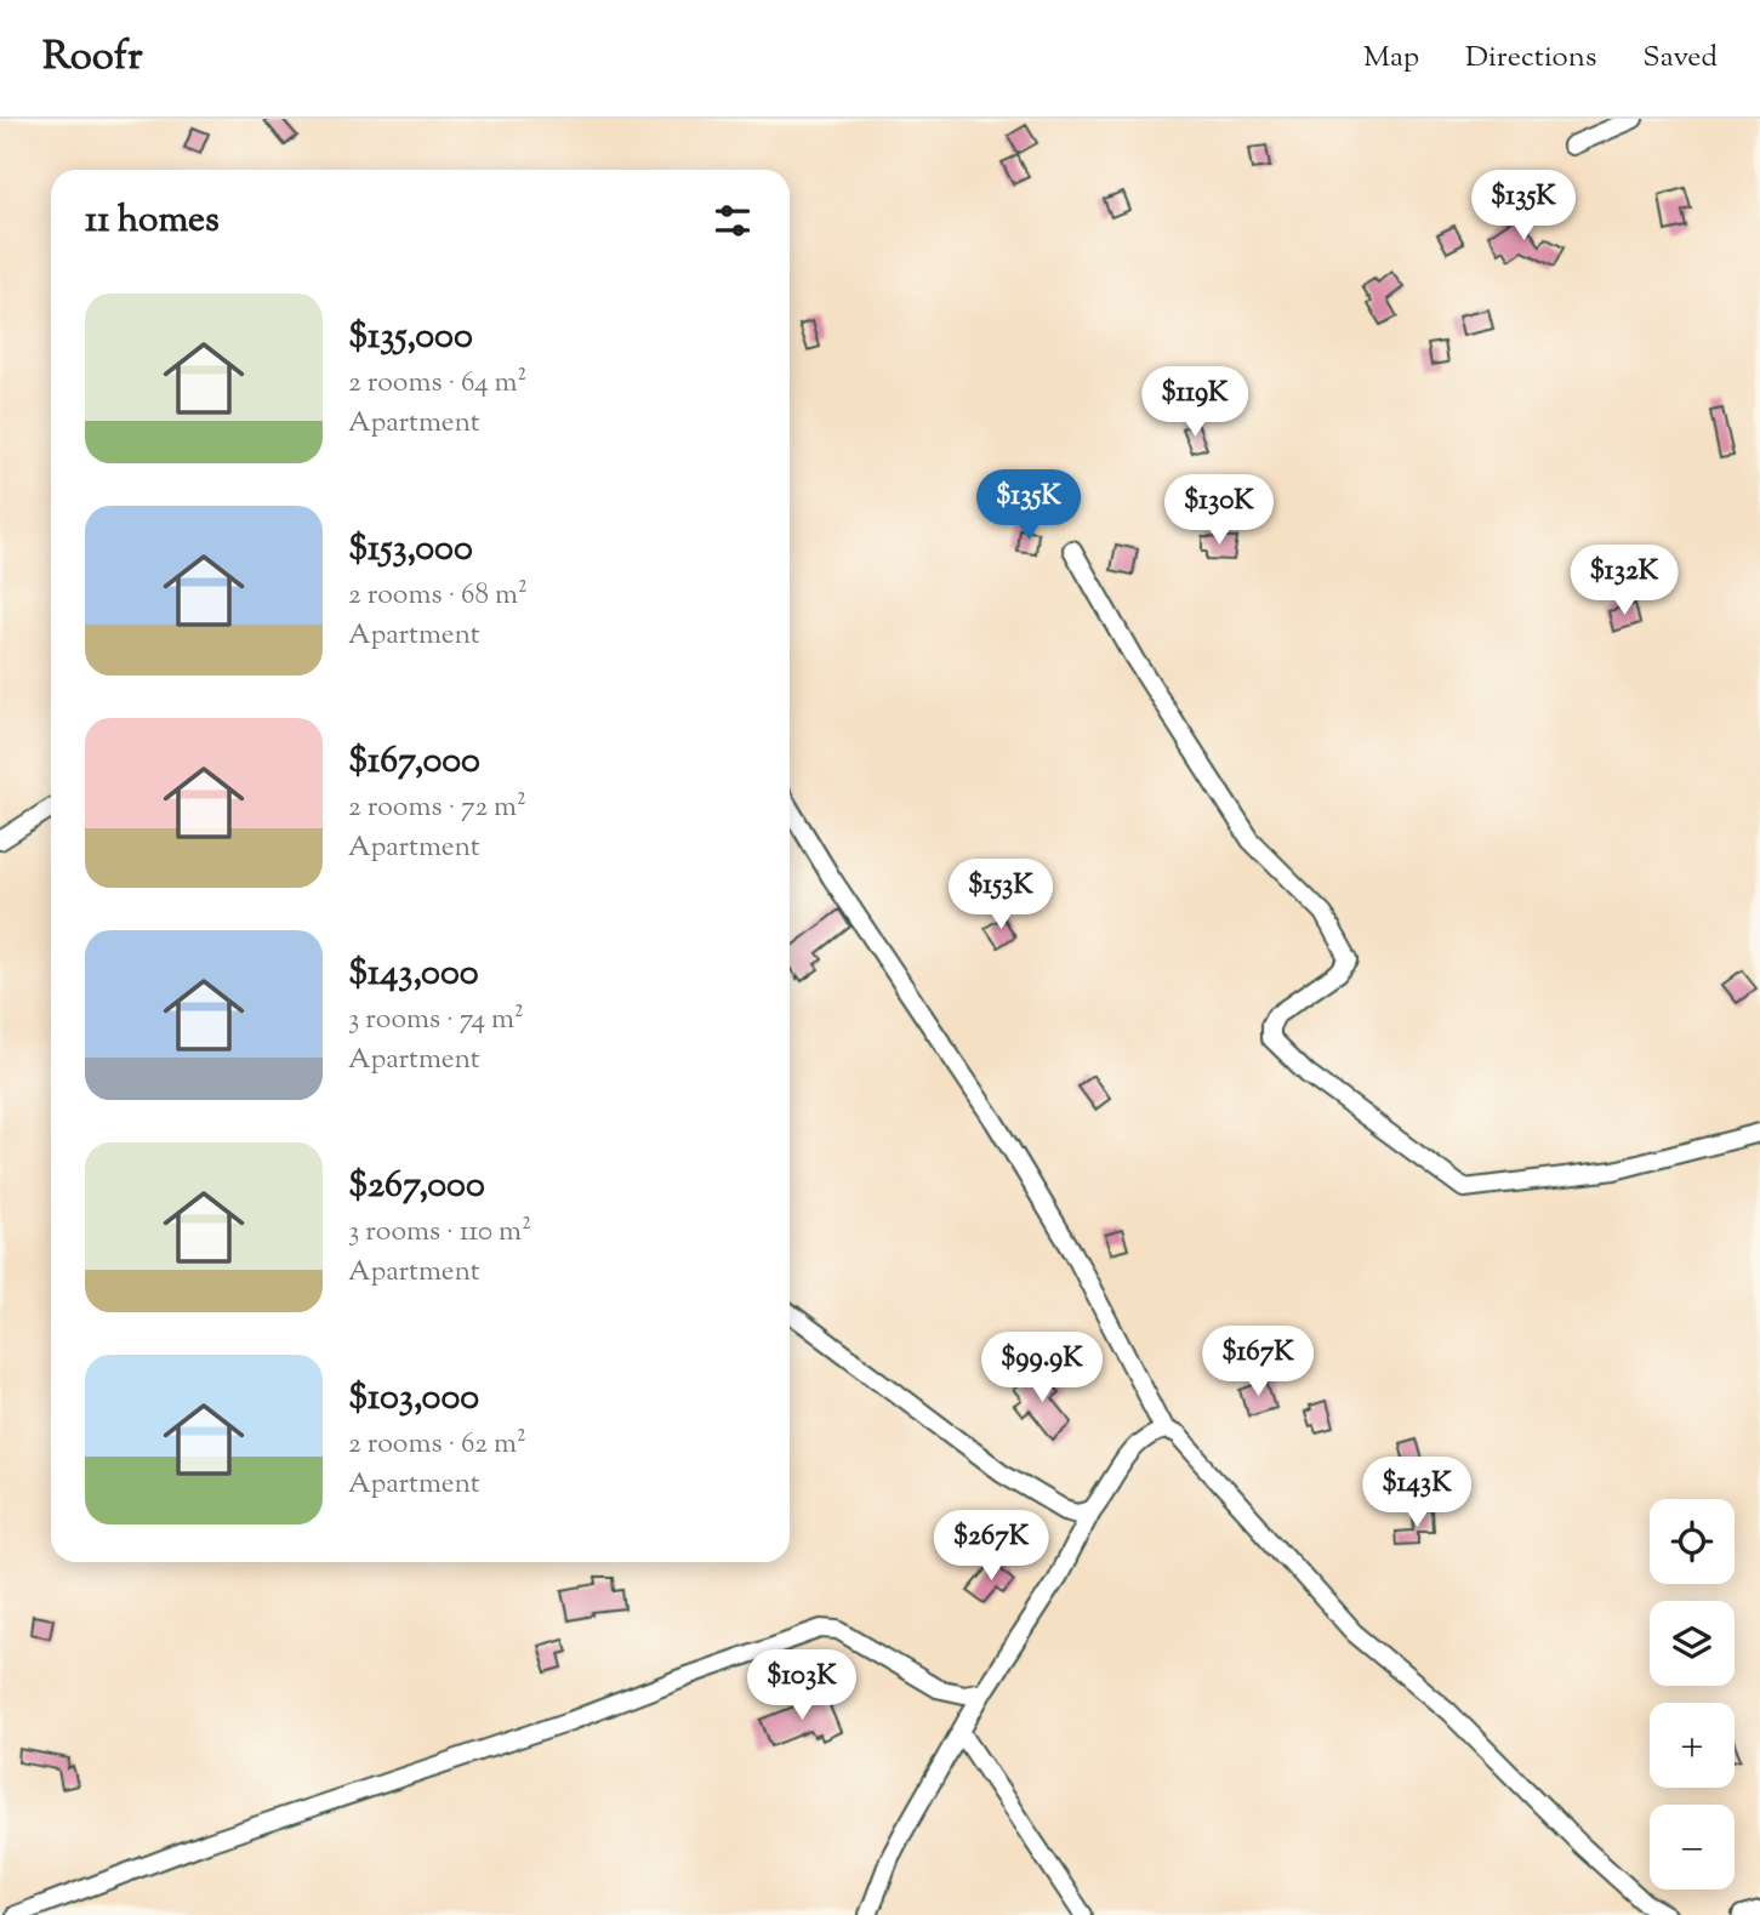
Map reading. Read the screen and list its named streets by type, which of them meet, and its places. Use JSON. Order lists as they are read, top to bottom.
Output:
{
  "page": {
    "header": "Roofr",
    "nav": ["Map", "Directions", "Saved"],
    "price": [
      "$135K",
      "$119K",
      "$135K",
      "$130K",
      "$132K",
      "$153K",
      "$167K",
      "$99.9K",
      "$143K",
      "$267K",
      "$103K"
    ],
    "heading": "11 homes",
    "list": [
      {
        "name": "$135,000",
        "note": "2 rooms · 64 m² · Apartment"
      },
      {
        "name": "$153,000",
        "note": "2 rooms · 68 m² · Apartment"
      },
      {
        "name": "$167,000",
        "note": "2 rooms · 72 m² · Apartment"
      },
      {
        "name": "$143,000",
        "note": "3 rooms · 74 m² · Apartment"
      },
      {
        "name": "$267,000",
        "note": "3 rooms · 110 m² · Apartment"
      },
      {
        "name": "$103,000",
        "note": "2 rooms · 62 m² · Apartment"
      }
    ],
    "map_buttons": ["+", "−"]
  }
}
